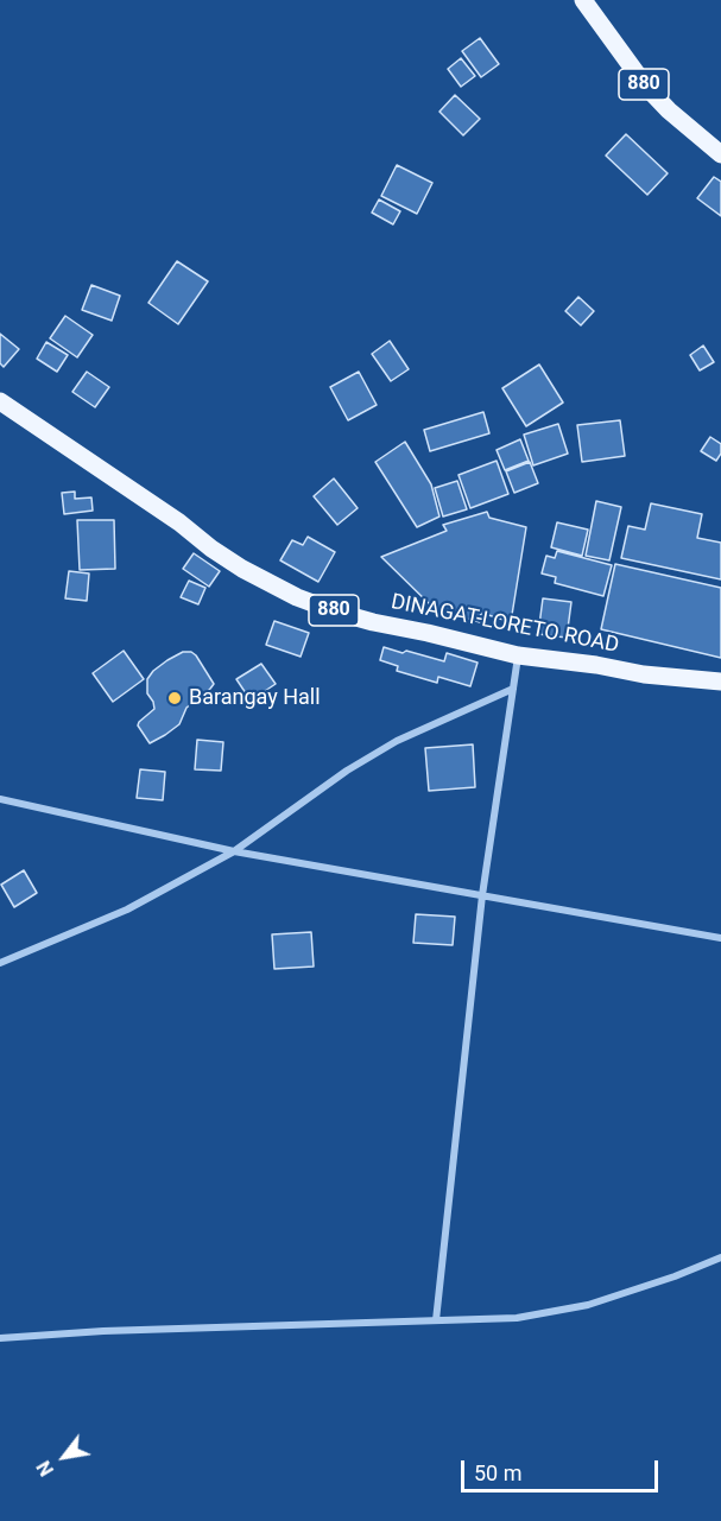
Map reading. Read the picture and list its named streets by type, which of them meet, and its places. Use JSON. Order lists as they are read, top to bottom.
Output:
{
  "streets": {
    "main road": ["880", "DINAGAT-LORETO ROAD"]
  },
  "places": ["Barangay Hall"],
  "scale_bar": "50 m",
  "north": "bottom left"
}
